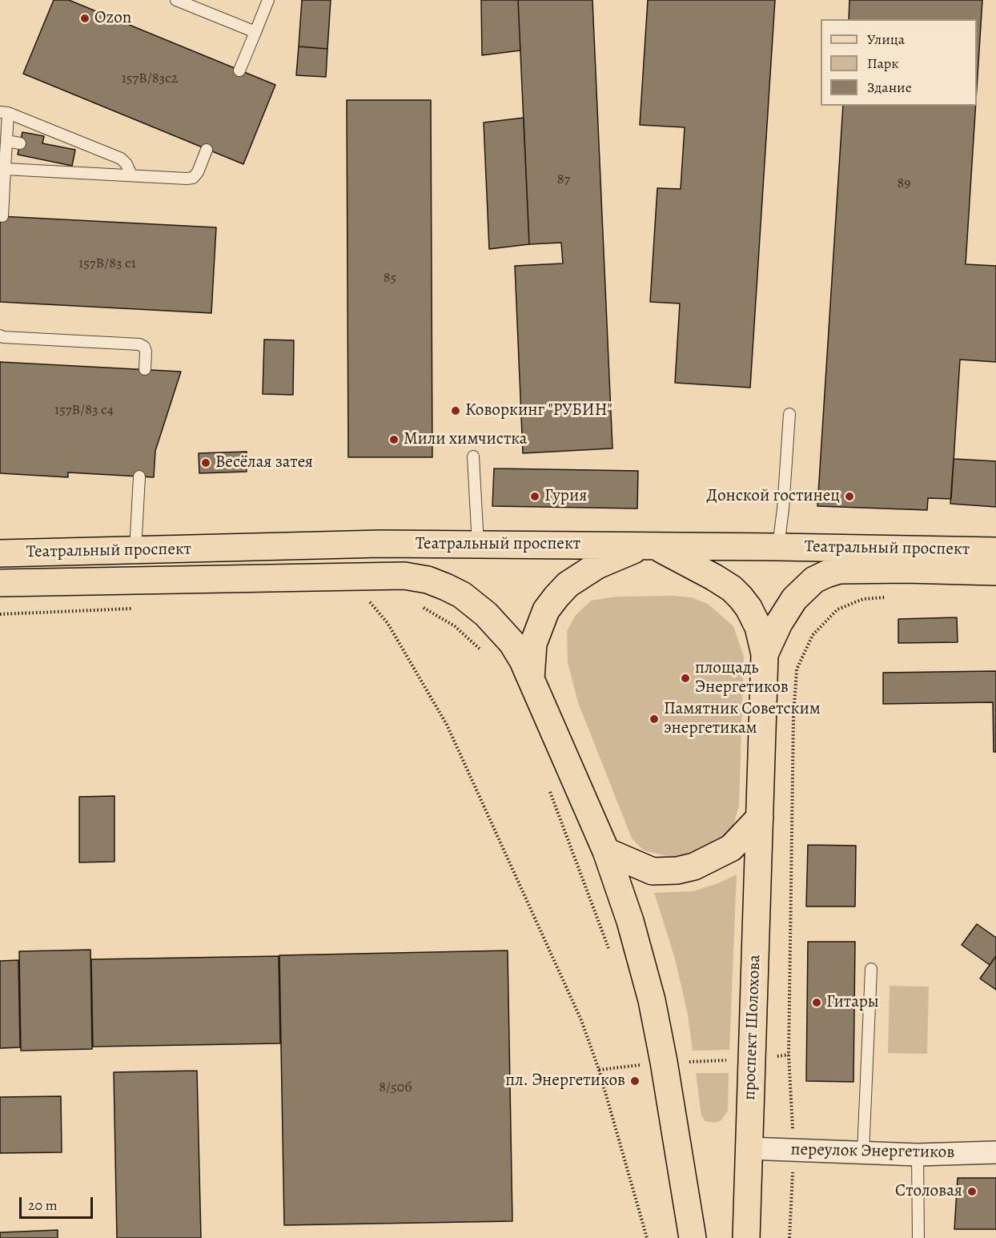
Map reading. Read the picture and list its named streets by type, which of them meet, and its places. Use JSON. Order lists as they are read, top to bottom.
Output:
{
  "streets": {
    "main road": ["Театральный проспект", "проспект Шолохова"],
    "street": ["переулок Энергетиков"]
  },
  "crossings": [
    ["проспект Шолохова", "переулок Энергетиков"]
  ],
  "places": [
    "Ozon",
    "Коворкинг \"РУБИН\"",
    "Мили химчистка",
    "Весёлая затея",
    "Гурия",
    "Донской гостинец",
    "площадь Энергетиков",
    "Памятник Советским энергетикам",
    "Гитары",
    "пл. Энергетиков",
    "Столовая"
  ],
  "house_numbers": [
    "157В/83с2",
    "87",
    "89",
    "157В/83 с1",
    "85",
    "157В/83 с4",
    "8/50б"
  ],
  "legend": ["Улица", "Парк", "Здание"],
  "scale_bar": "20 m"
}
